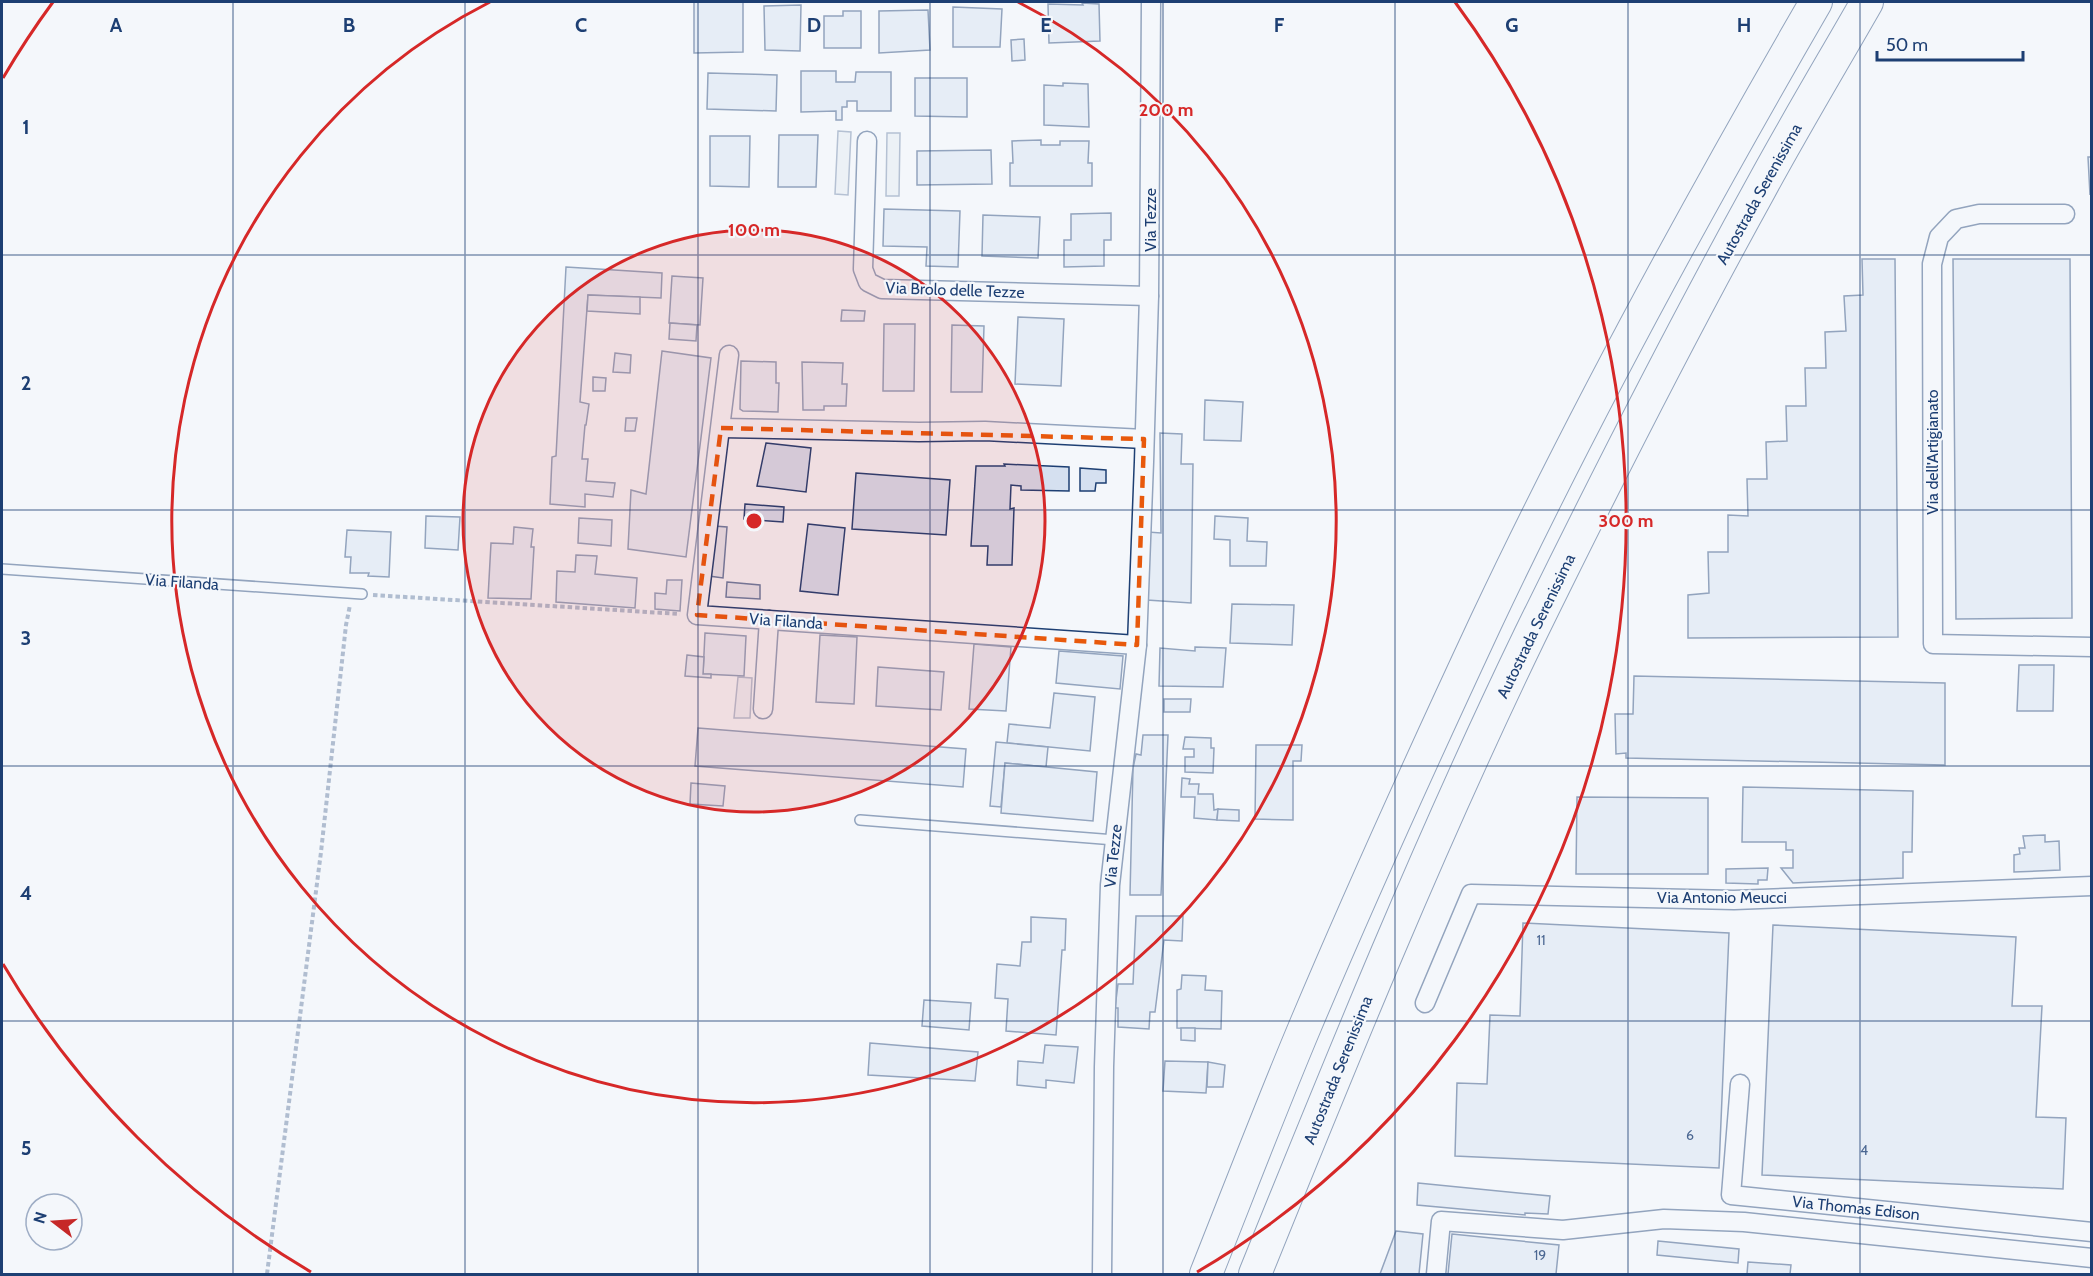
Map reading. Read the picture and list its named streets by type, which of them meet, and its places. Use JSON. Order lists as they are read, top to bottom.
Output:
{
  "streets": {
    "highway": ["Autostrada Serenissima"],
    "street": [
      "Via Tezze",
      "Via Brolo delle Tezze",
      "Via dell'Artigianato",
      "Via Filanda",
      "Via Antonio Meucci",
      "Via Thomas Edison"
    ]
  },
  "crossings": [
    ["Via Tezze", "Via Brolo delle Tezze"],
    ["Via Tezze", "Via Filanda"]
  ],
  "house_numbers": [
    "11",
    "6",
    "4",
    "19"
  ],
  "scale_bar": "50 m",
  "north": "left",
  "grid": {
    "columns": [
      "A",
      "B",
      "C",
      "D",
      "E",
      "F",
      "G",
      "H"
    ],
    "rows": [
      "1",
      "2",
      "3",
      "4",
      "5"
    ]
  },
  "rings": ["200 m", "100 m", "300 m"]
}
